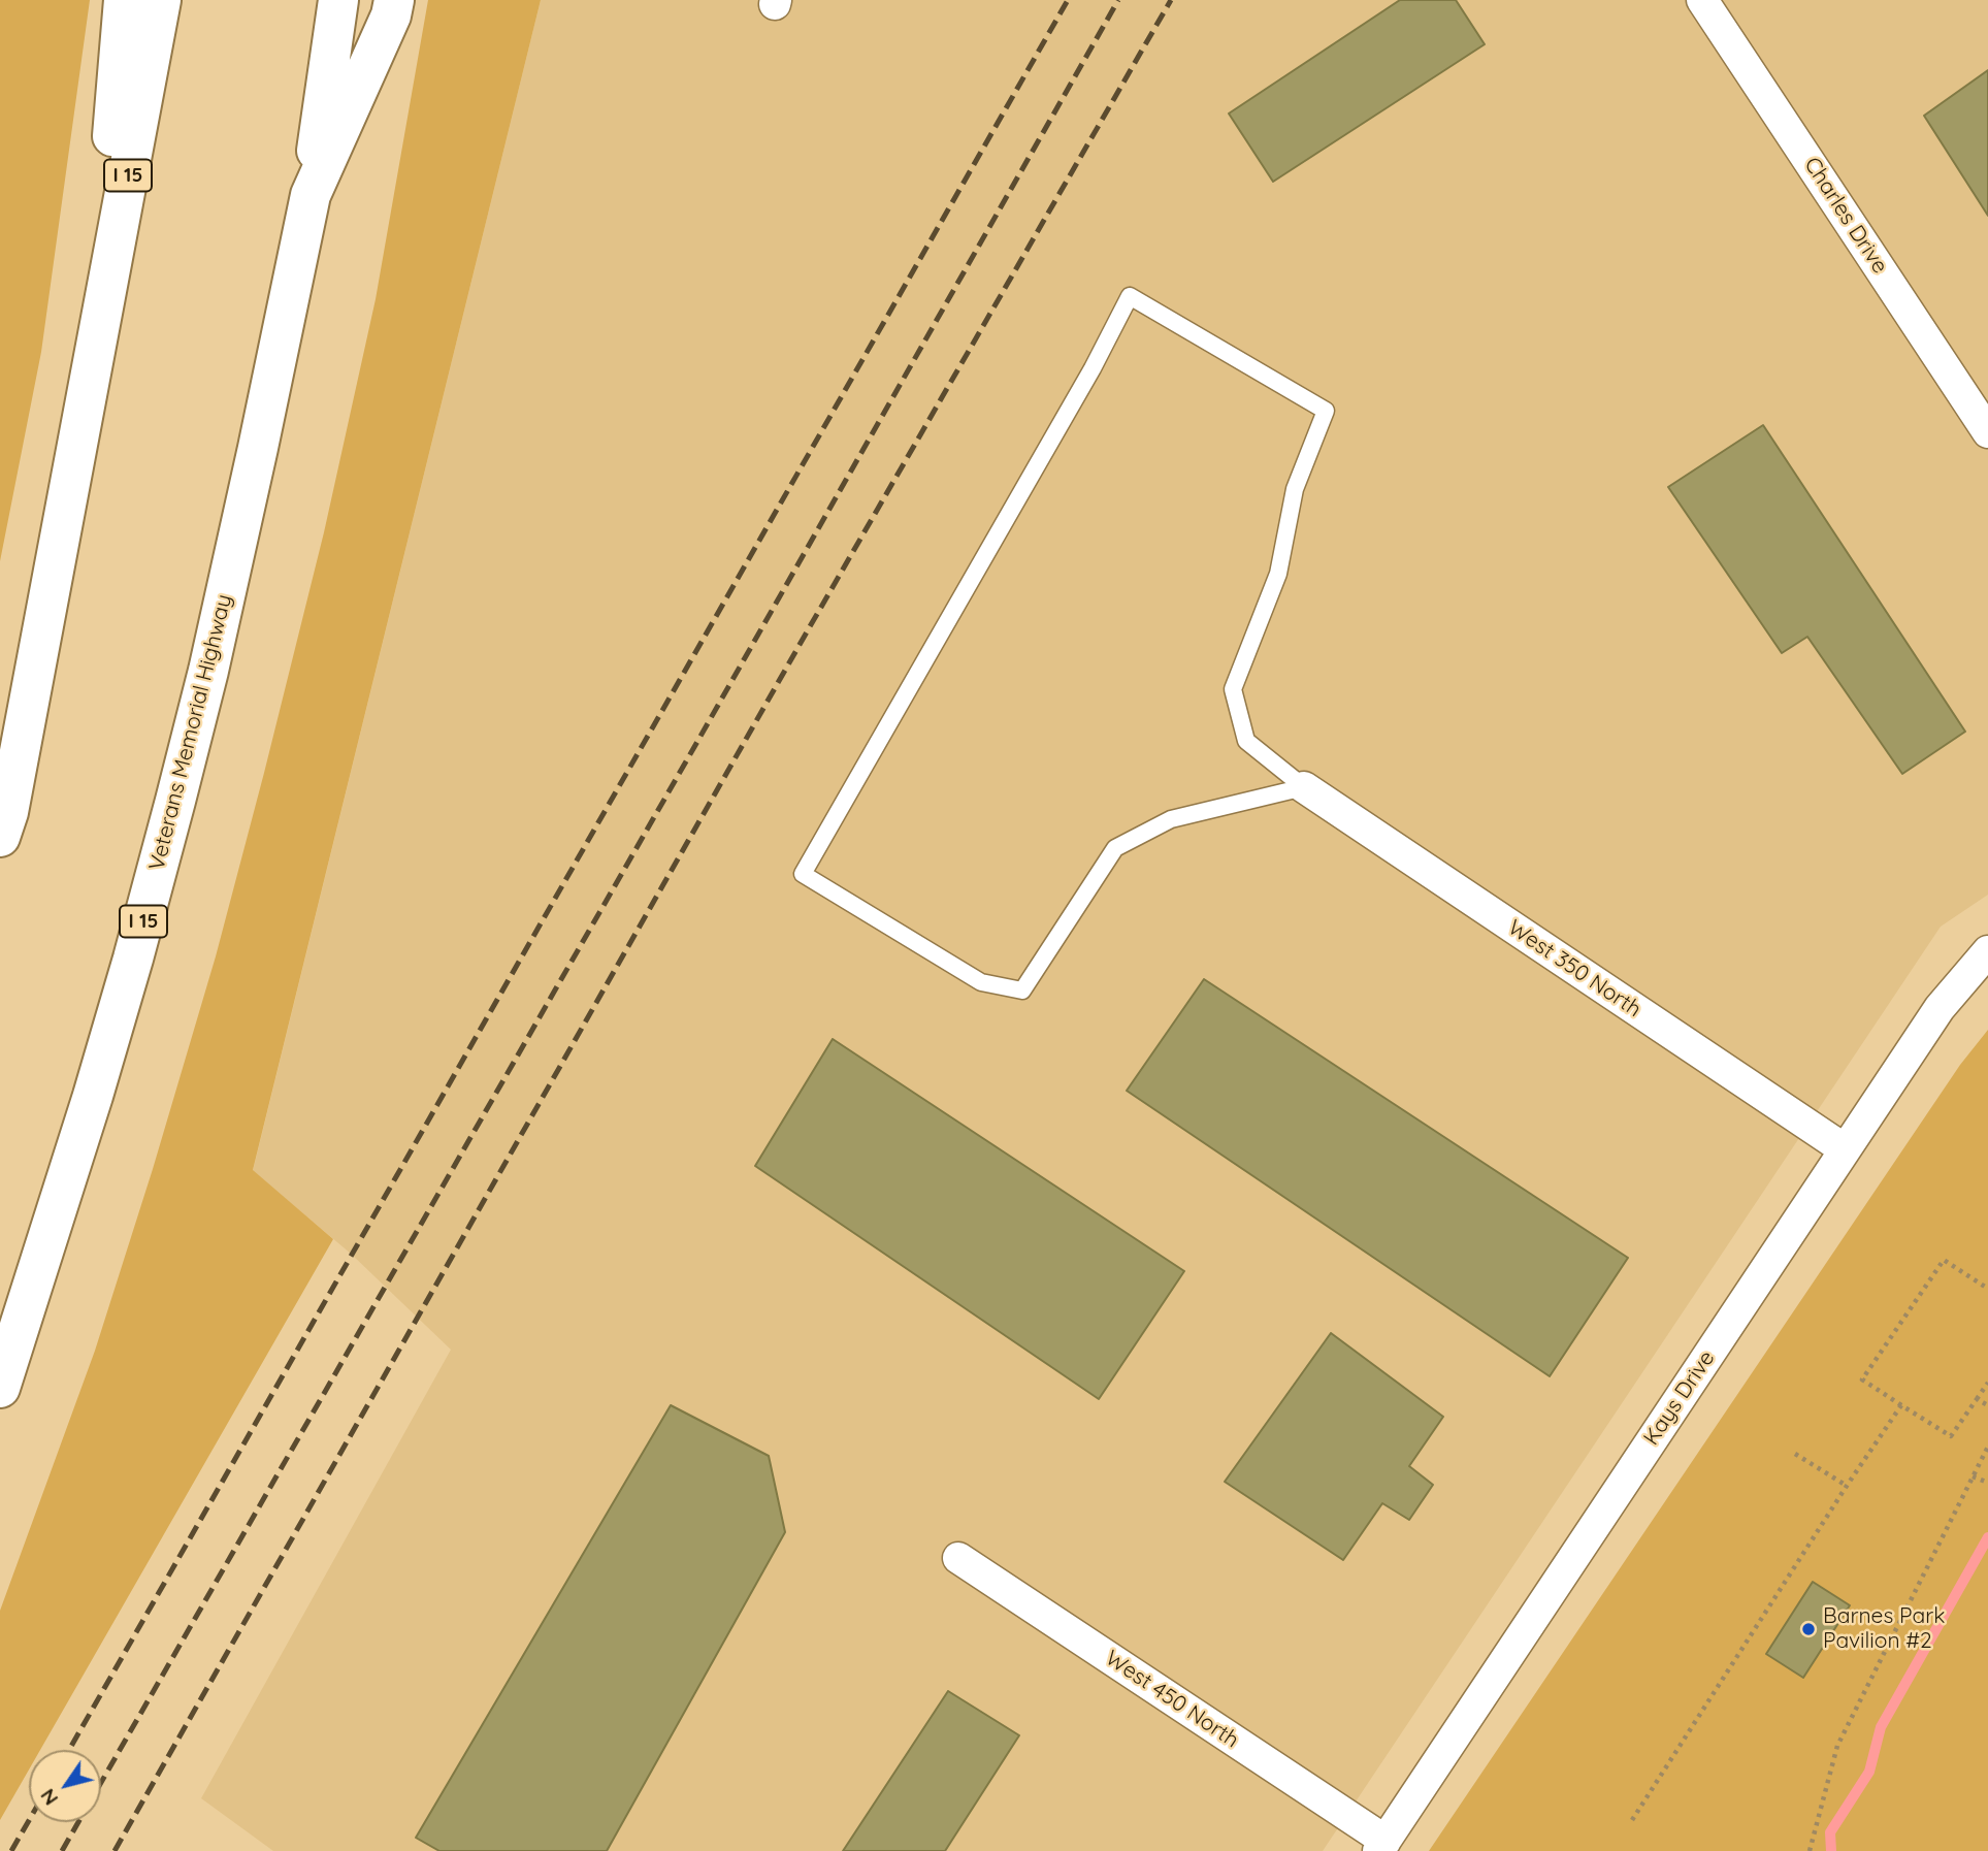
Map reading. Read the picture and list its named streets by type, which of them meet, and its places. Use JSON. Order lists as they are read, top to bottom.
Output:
{
  "streets": {
    "highway": ["I 15", "Veterans Memorial Highway"],
    "street": [
      "Charles Drive",
      "West 350 North",
      "Kays Drive",
      "West 450 North"
    ]
  },
  "crossings": [
    ["I 15", "Veterans Memorial Highway"],
    ["West 350 North", "Kays Drive"],
    ["Kays Drive", "West 450 North"]
  ],
  "places": ["Barnes Park Pavilion #2"],
  "north": "bottom left"
}
